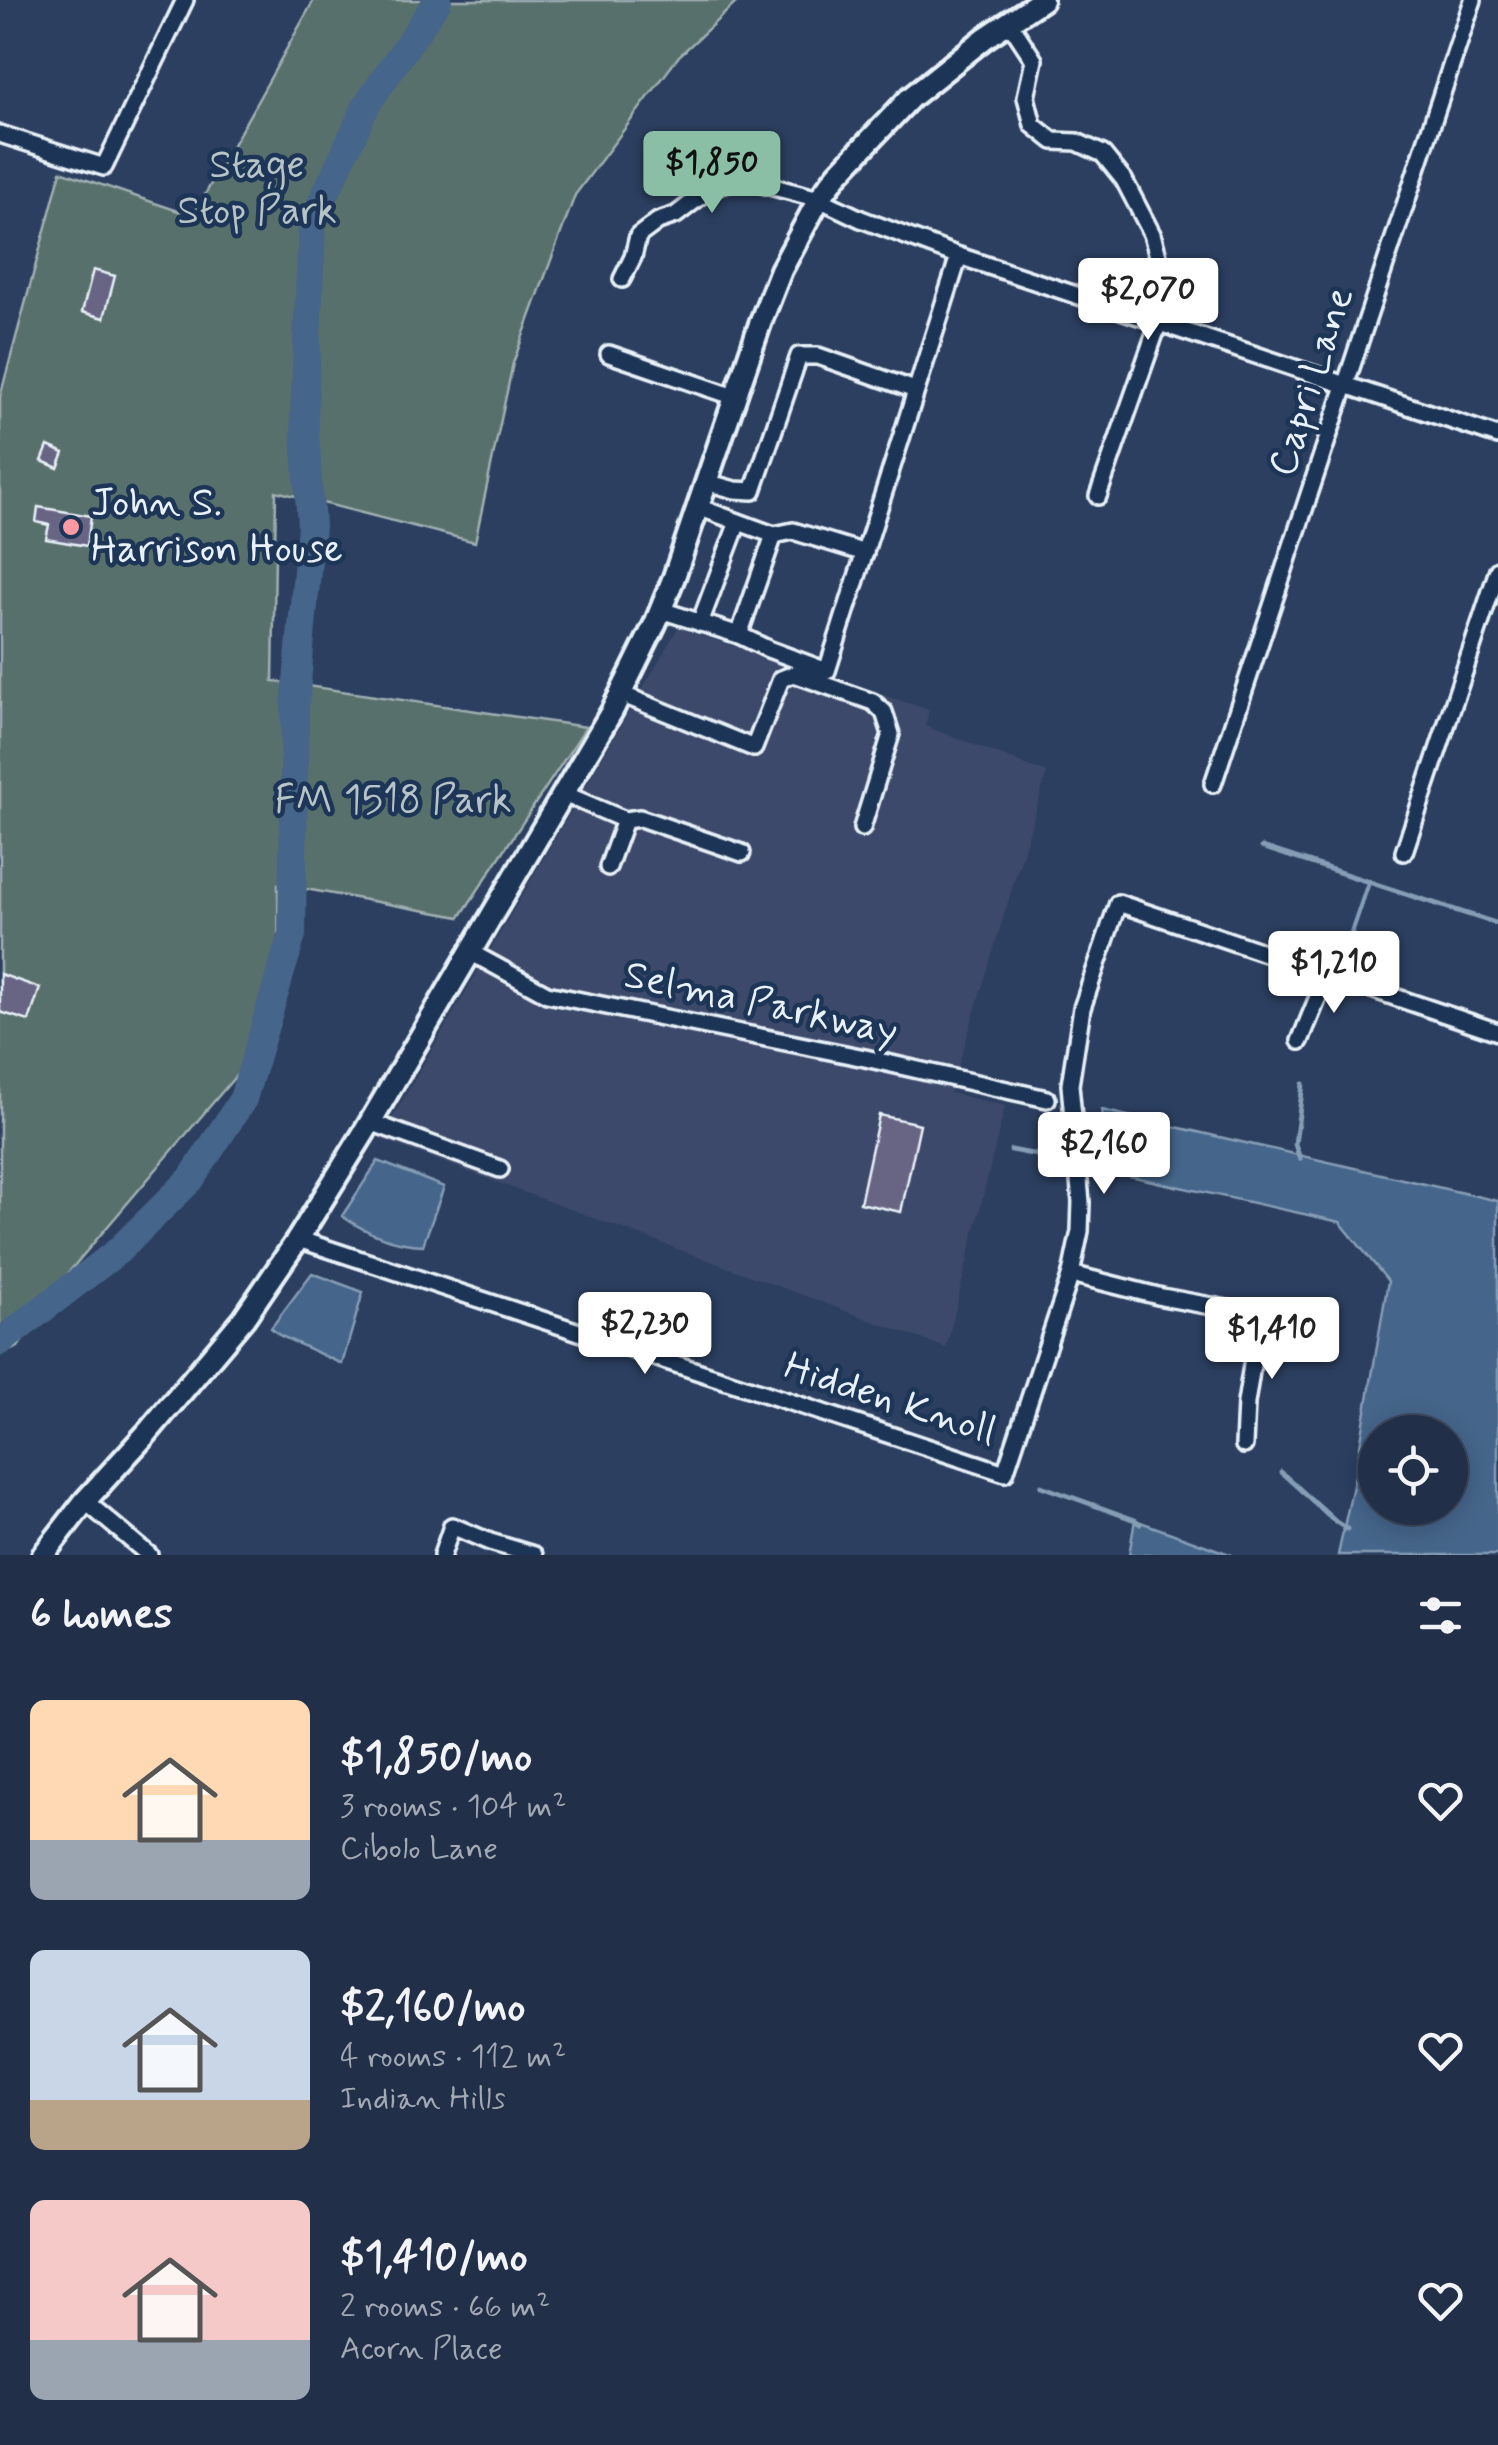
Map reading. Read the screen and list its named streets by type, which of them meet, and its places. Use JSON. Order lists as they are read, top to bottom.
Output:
{
  "streets": {
    "street": ["Capri Lane", "Selma Parkway", "Hidden Knoll"]
  },
  "parks": ["Stage Stop Park", "FM 1518 Park"],
  "places": ["John S. Harrison House"],
  "page": {
    "price": [
      "$1,850",
      "$2,070",
      "$1,210",
      "$2,160",
      "$2,230",
      "$1,410"
    ],
    "heading": "6 homes",
    "list": [
      {
        "name": "$1,850/mo",
        "note": "3 rooms · 104 m² · Cibolo Lane"
      },
      {
        "name": "$2,160/mo",
        "note": "4 rooms · 112 m² · Indian Hills"
      },
      {
        "name": "$1,410/mo",
        "note": "2 rooms · 66 m² · Acorn Place"
      }
    ]
  }
}
